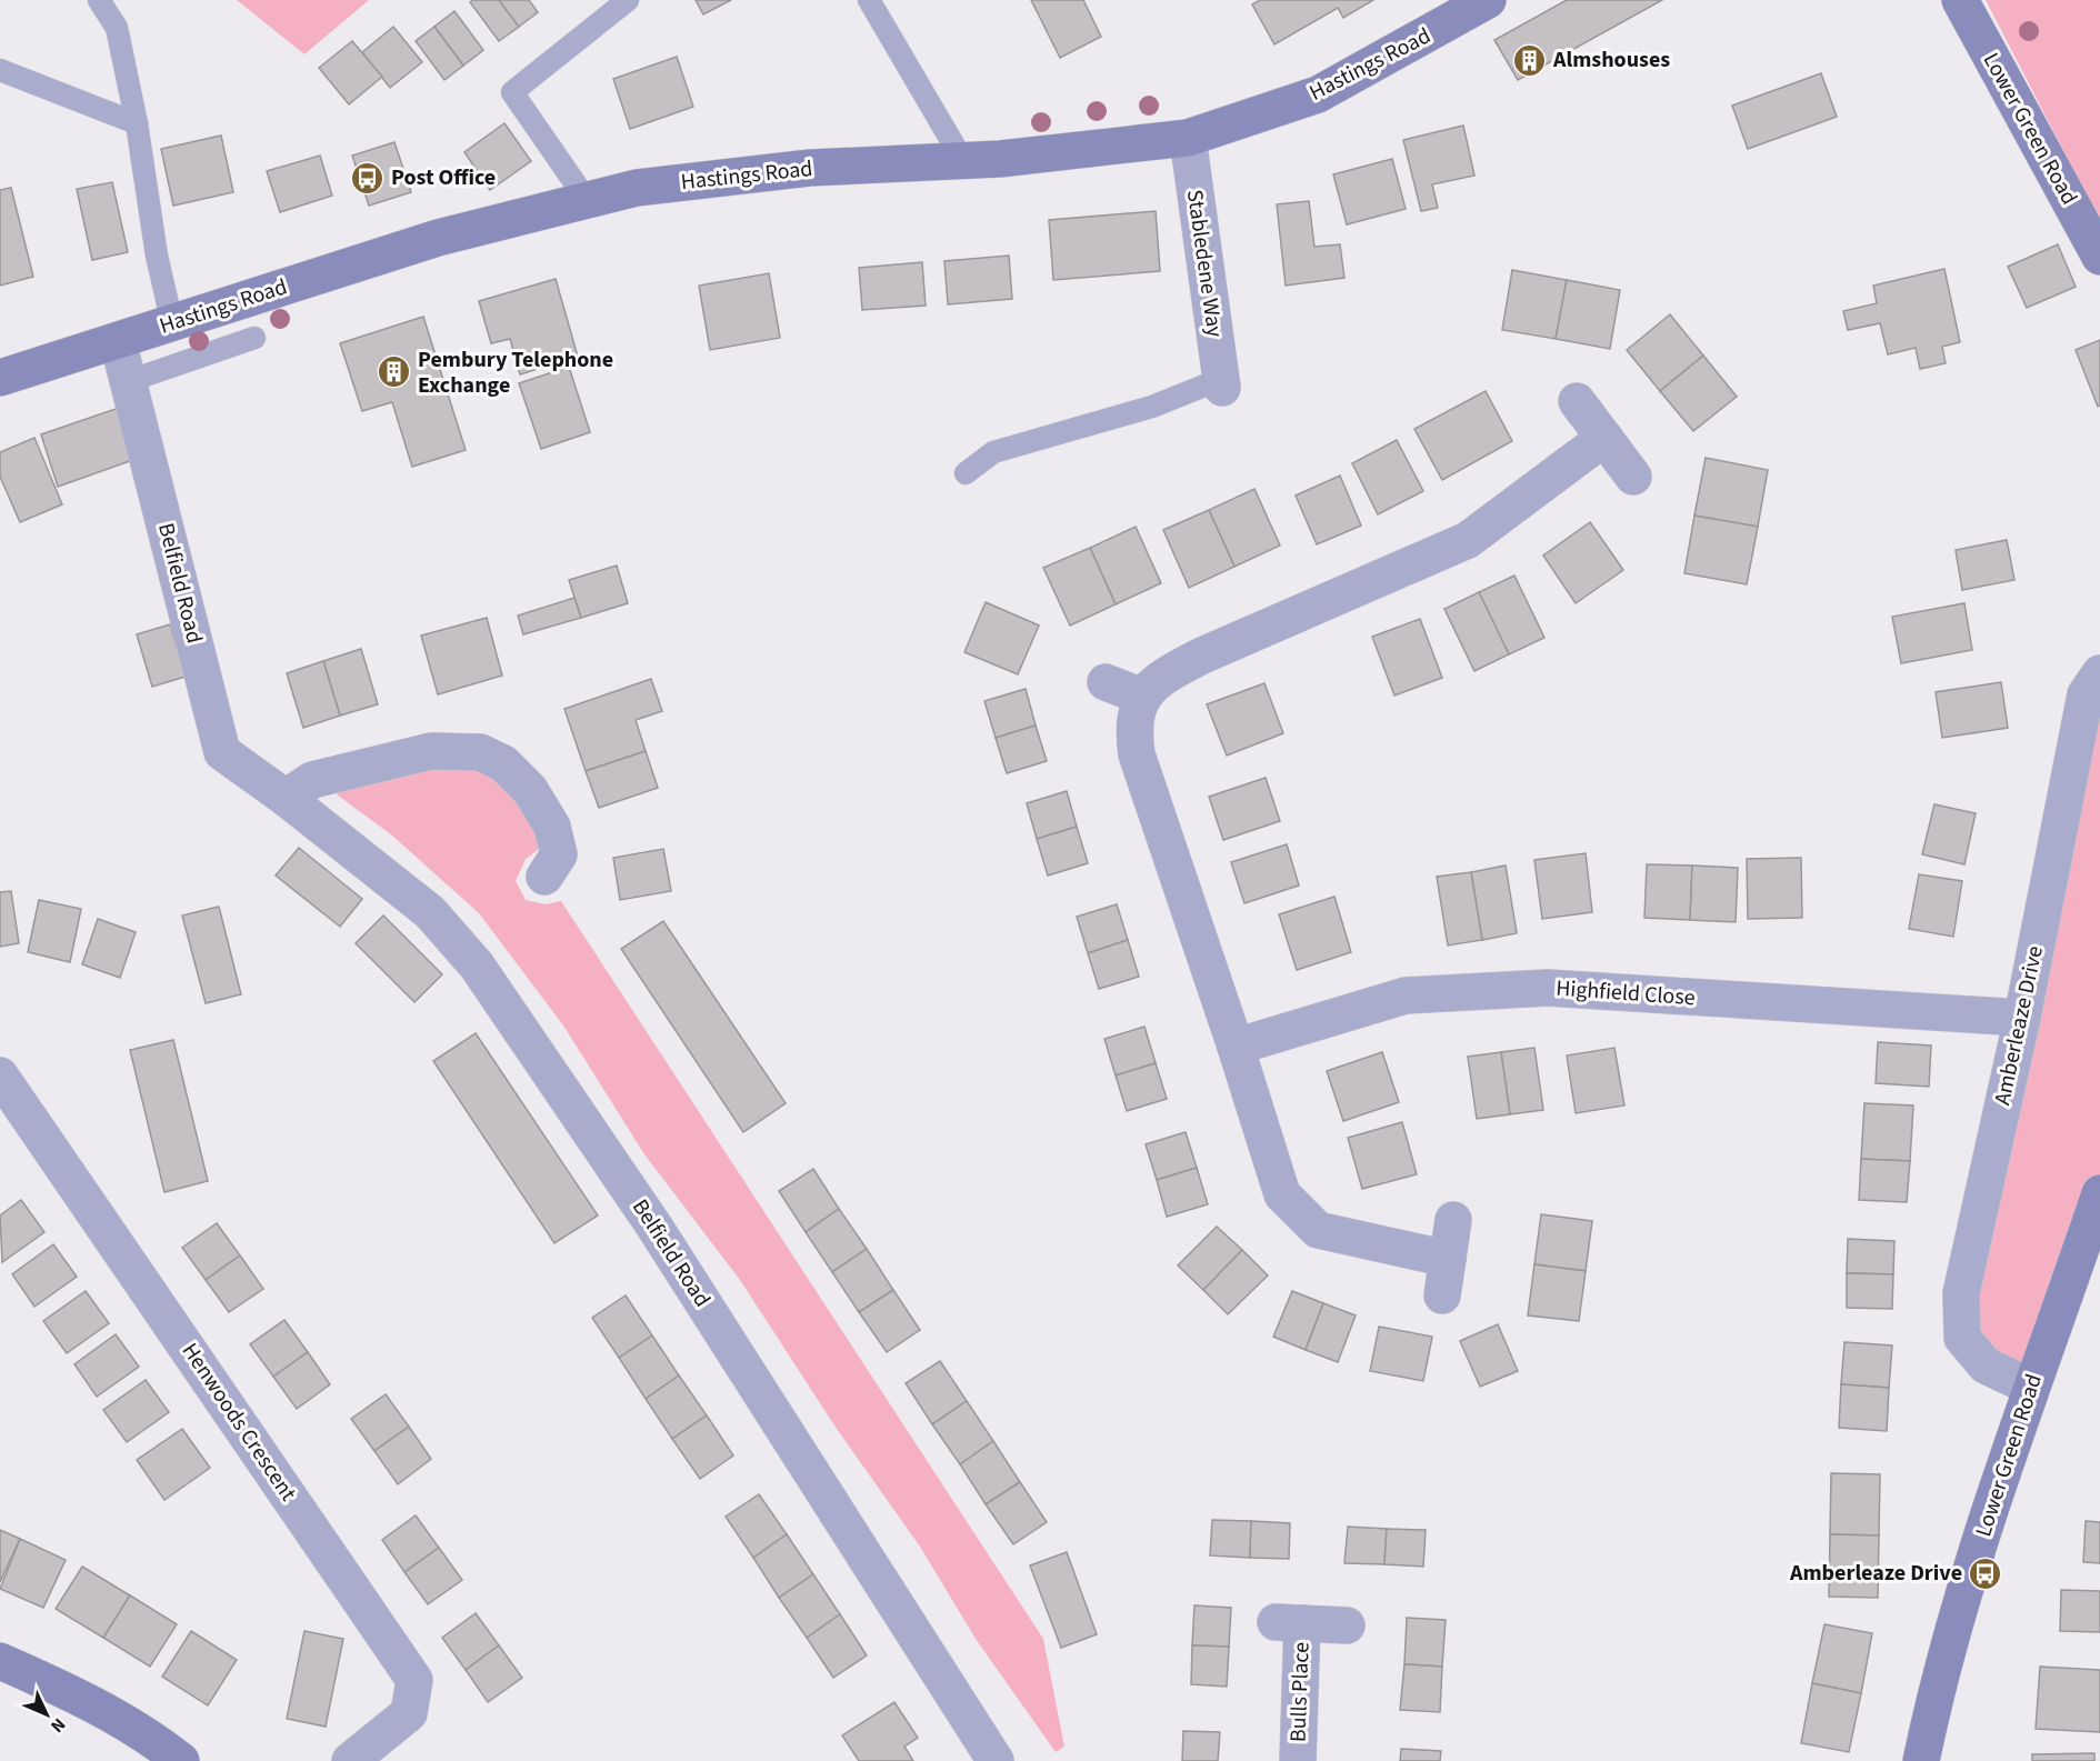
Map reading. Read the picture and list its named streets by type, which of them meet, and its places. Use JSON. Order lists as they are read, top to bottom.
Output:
{
  "streets": {
    "street": [
      "Hastings Road",
      "Lower Green Road",
      "Stabledene Way",
      "Belfield Road",
      "Highfield Close",
      "Amberleaze Drive",
      "Henwoods Crescent",
      "Bulls Place"
    ]
  },
  "crossings": [
    ["Hastings Road", "Stabledene Way"],
    ["Hastings Road", "Belfield Road"],
    ["Lower Green Road", "Amberleaze Drive"],
    ["Highfield Close", "Amberleaze Drive"]
  ],
  "places": {
    "building": ["Almshouses", "Pembury Telephone Exchange"],
    "bus stop": ["Post Office", "Amberleaze Drive"]
  },
  "north": "bottom right"
}
